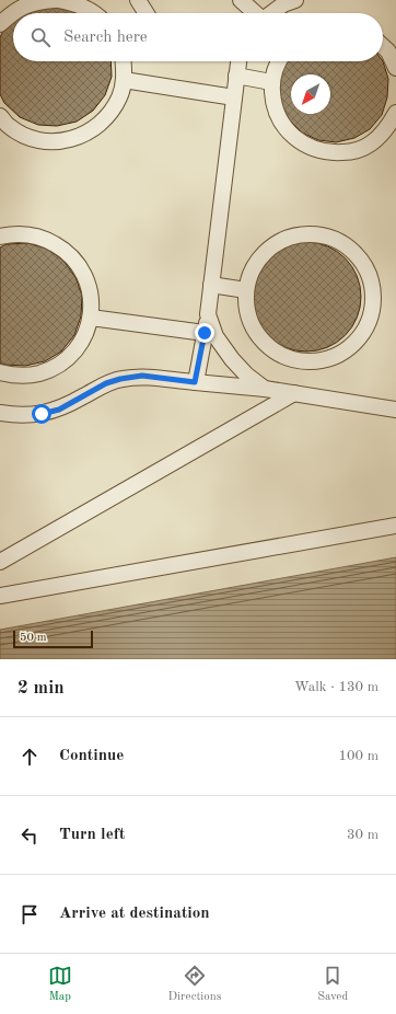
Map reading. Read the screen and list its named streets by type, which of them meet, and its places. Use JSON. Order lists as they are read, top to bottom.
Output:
{
  "scale_bar": "50 m",
  "north": "bottom left",
  "page": {
    "search": "Search here",
    "scale": "50 m",
    "heading": ["2 min", "Walk · 130 m"],
    "list": [
      ["Continue", "100 m"],
      ["Turn left", "30 m"],
      "Arrive at destination"
    ],
    "nav": ["Map", "Directions", "Saved"]
  }
}
